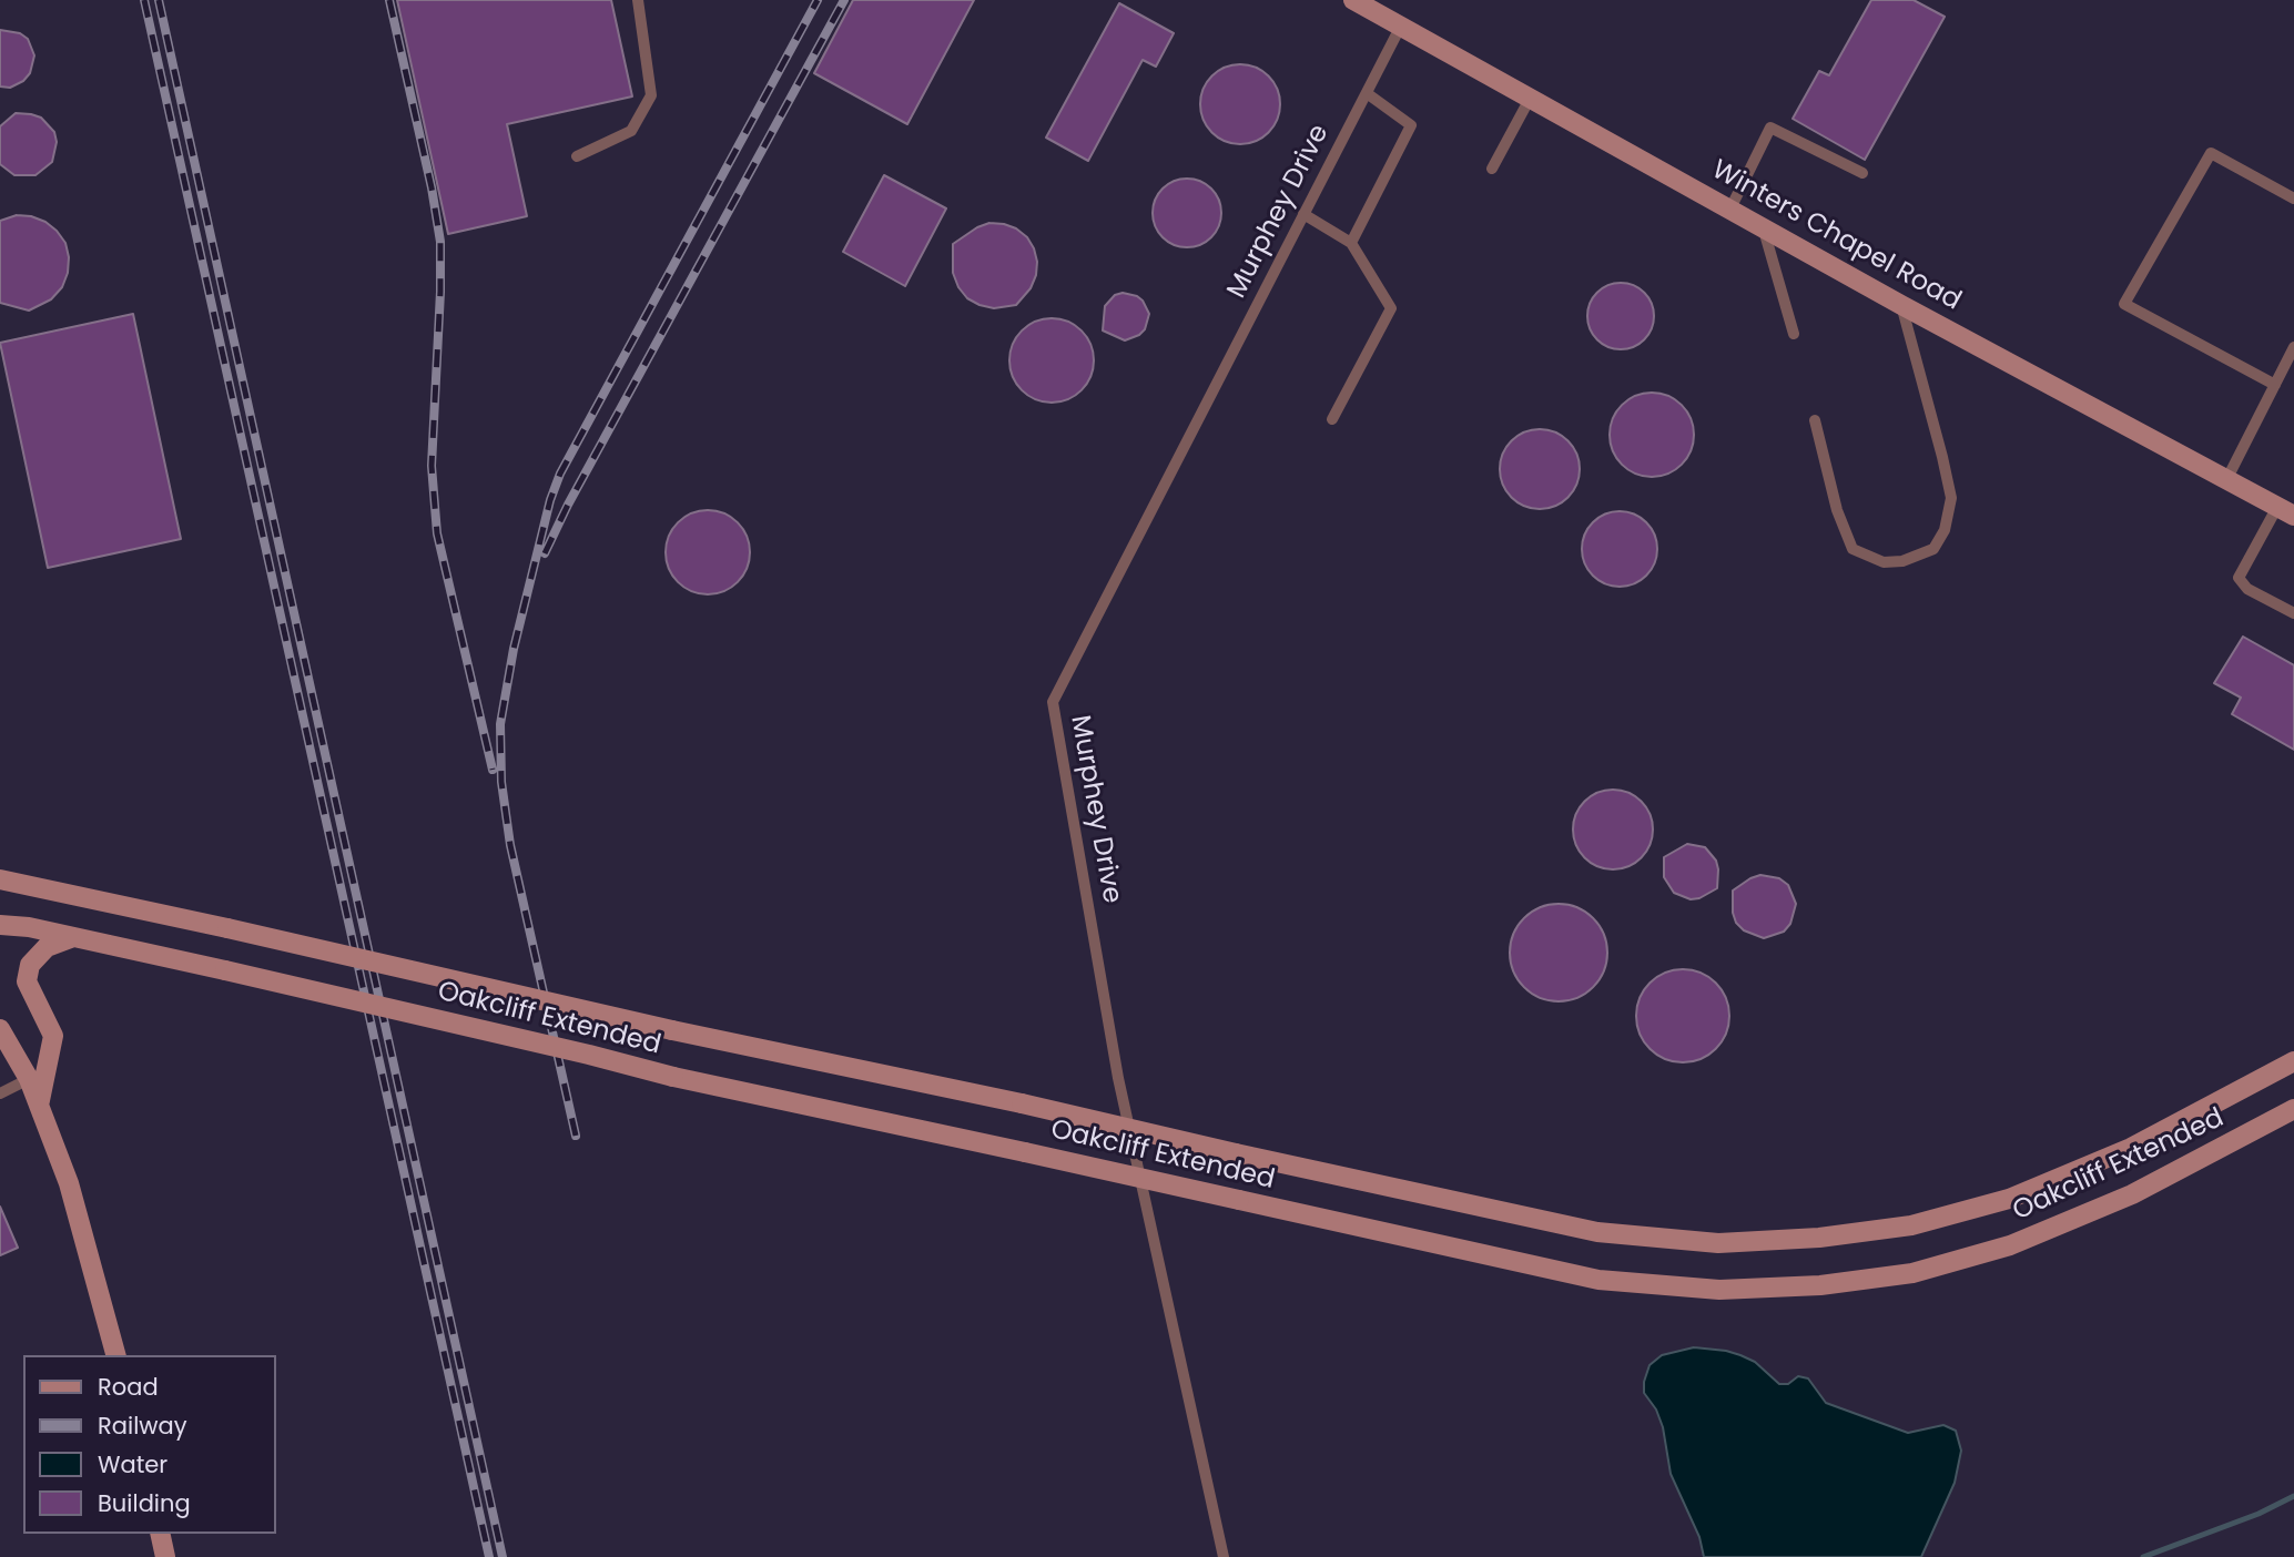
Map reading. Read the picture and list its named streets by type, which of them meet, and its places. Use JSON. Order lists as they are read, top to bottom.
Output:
{
  "streets": {
    "main road": ["Winters Chapel Road", "Oakcliff Extended"],
    "lane": ["Murphey Drive"]
  },
  "crossings": [
    ["Murphey Drive", "Winters Chapel Road"]
  ],
  "legend": [
    "Road",
    "Railway",
    "Water",
    "Building"
  ]
}
